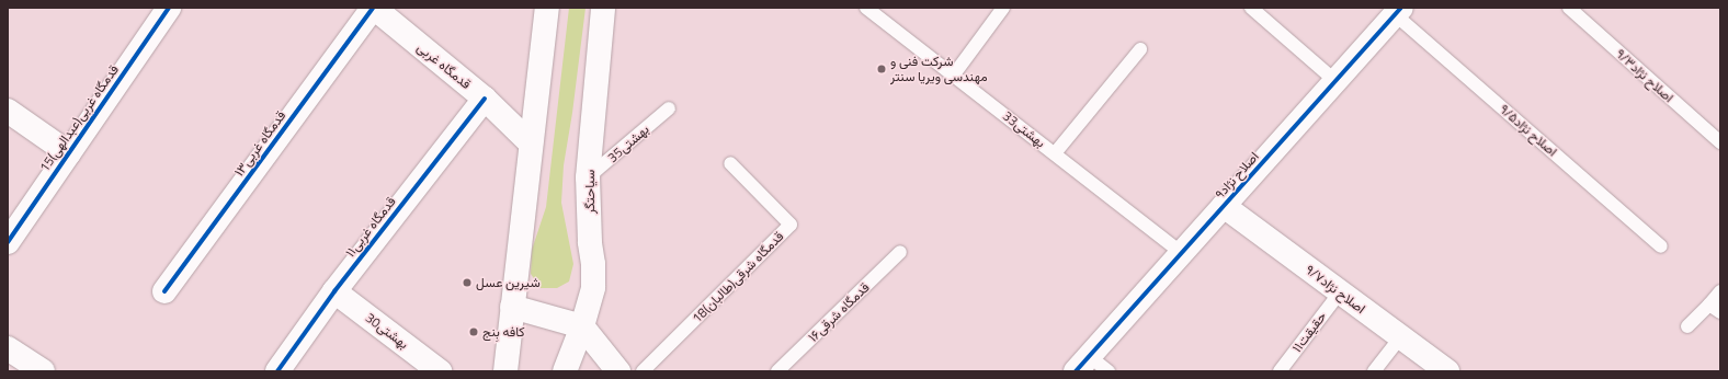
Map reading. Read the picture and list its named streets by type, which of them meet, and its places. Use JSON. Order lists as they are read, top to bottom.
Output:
{
  "streets": {
    "street": [
      "قدمگاه غربی",
      "15قدمگاه غربی(عبدالهی)",
      "قدمگاه غربی۱۳",
      "اصلاح نژاد۹",
      "سیاحتگر",
      "قدمگاه غربی۱۱",
      "اصلاح نژاد۹/۷",
      "30بهشتی"
    ],
    "lane": [
      "اصلاح نژاد۹/۳",
      "33بهشتی",
      "اصلاح نژاد۹/۵",
      "بهشتی35",
      "18قدمگاه شرقی(طالبان)",
      "قدمگاه شرقی۱۶",
      "حقیقت۱۱"
    ]
  },
  "crossings": [
    ["قدمگاه غربی", "قدمگاه غربی۱۳"],
    ["قدمگاه غربی", "قدمگاه غربی۱۱"],
    ["33بهشتی", "اصلاح نژاد۹"],
    ["اصلاح نژاد۹/۵", "اصلاح نژاد۹"],
    ["بهشتی35", "سیاحتگر"],
    ["اصلاح نژاد۹", "اصلاح نژاد۹/۷"],
    ["قدمگاه غربی۱۱", "30بهشتی"],
    ["اصلاح نژاد۹/۷", "حقیقت۱۱"]
  ],
  "places": ["شرکت فنی و مهندسی ویریا سنتر", "شیرین عسل", "کافه بِنج"]
}
